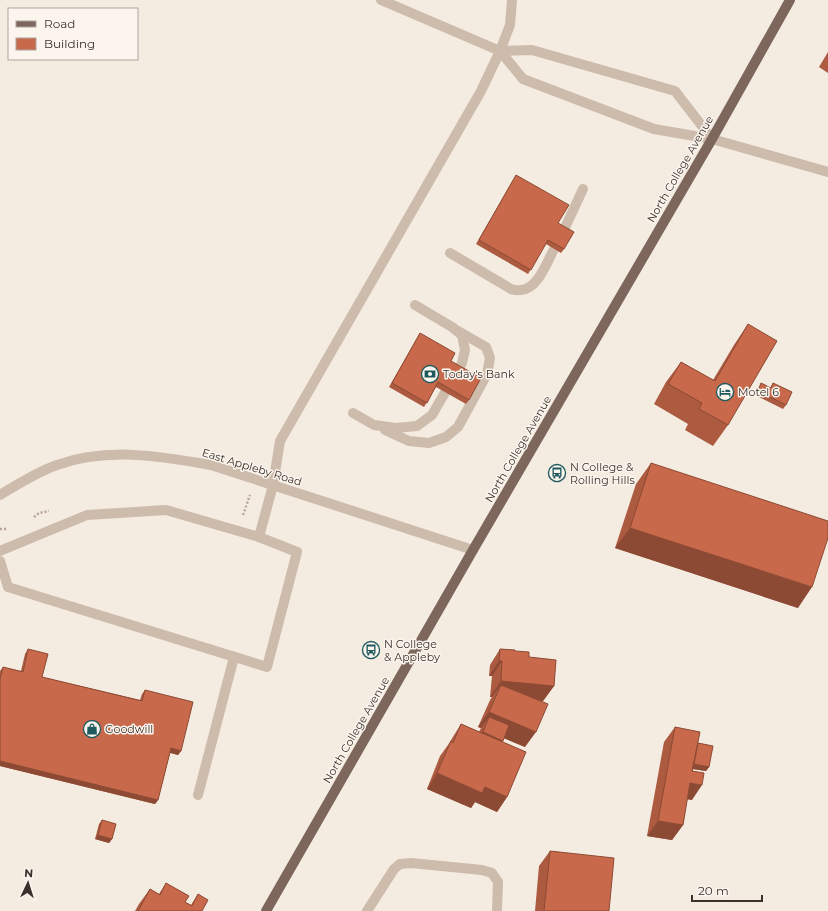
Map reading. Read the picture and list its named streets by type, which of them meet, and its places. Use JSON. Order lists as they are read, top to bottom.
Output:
{
  "streets": {
    "main road": ["North College Avenue"],
    "street": ["East Appleby Road"]
  },
  "crossings": [
    ["North College Avenue", "East Appleby Road"]
  ],
  "places": {
    "bank": ["Today's Bank"],
    "hotel": ["Motel 6"],
    "bus stop": ["N College & Rolling Hills", "N College & Appleby"],
    "shop": ["Goodwill"]
  },
  "legend": ["Road", "Building"],
  "scale_bar": "20 m",
  "north": "top"
}
